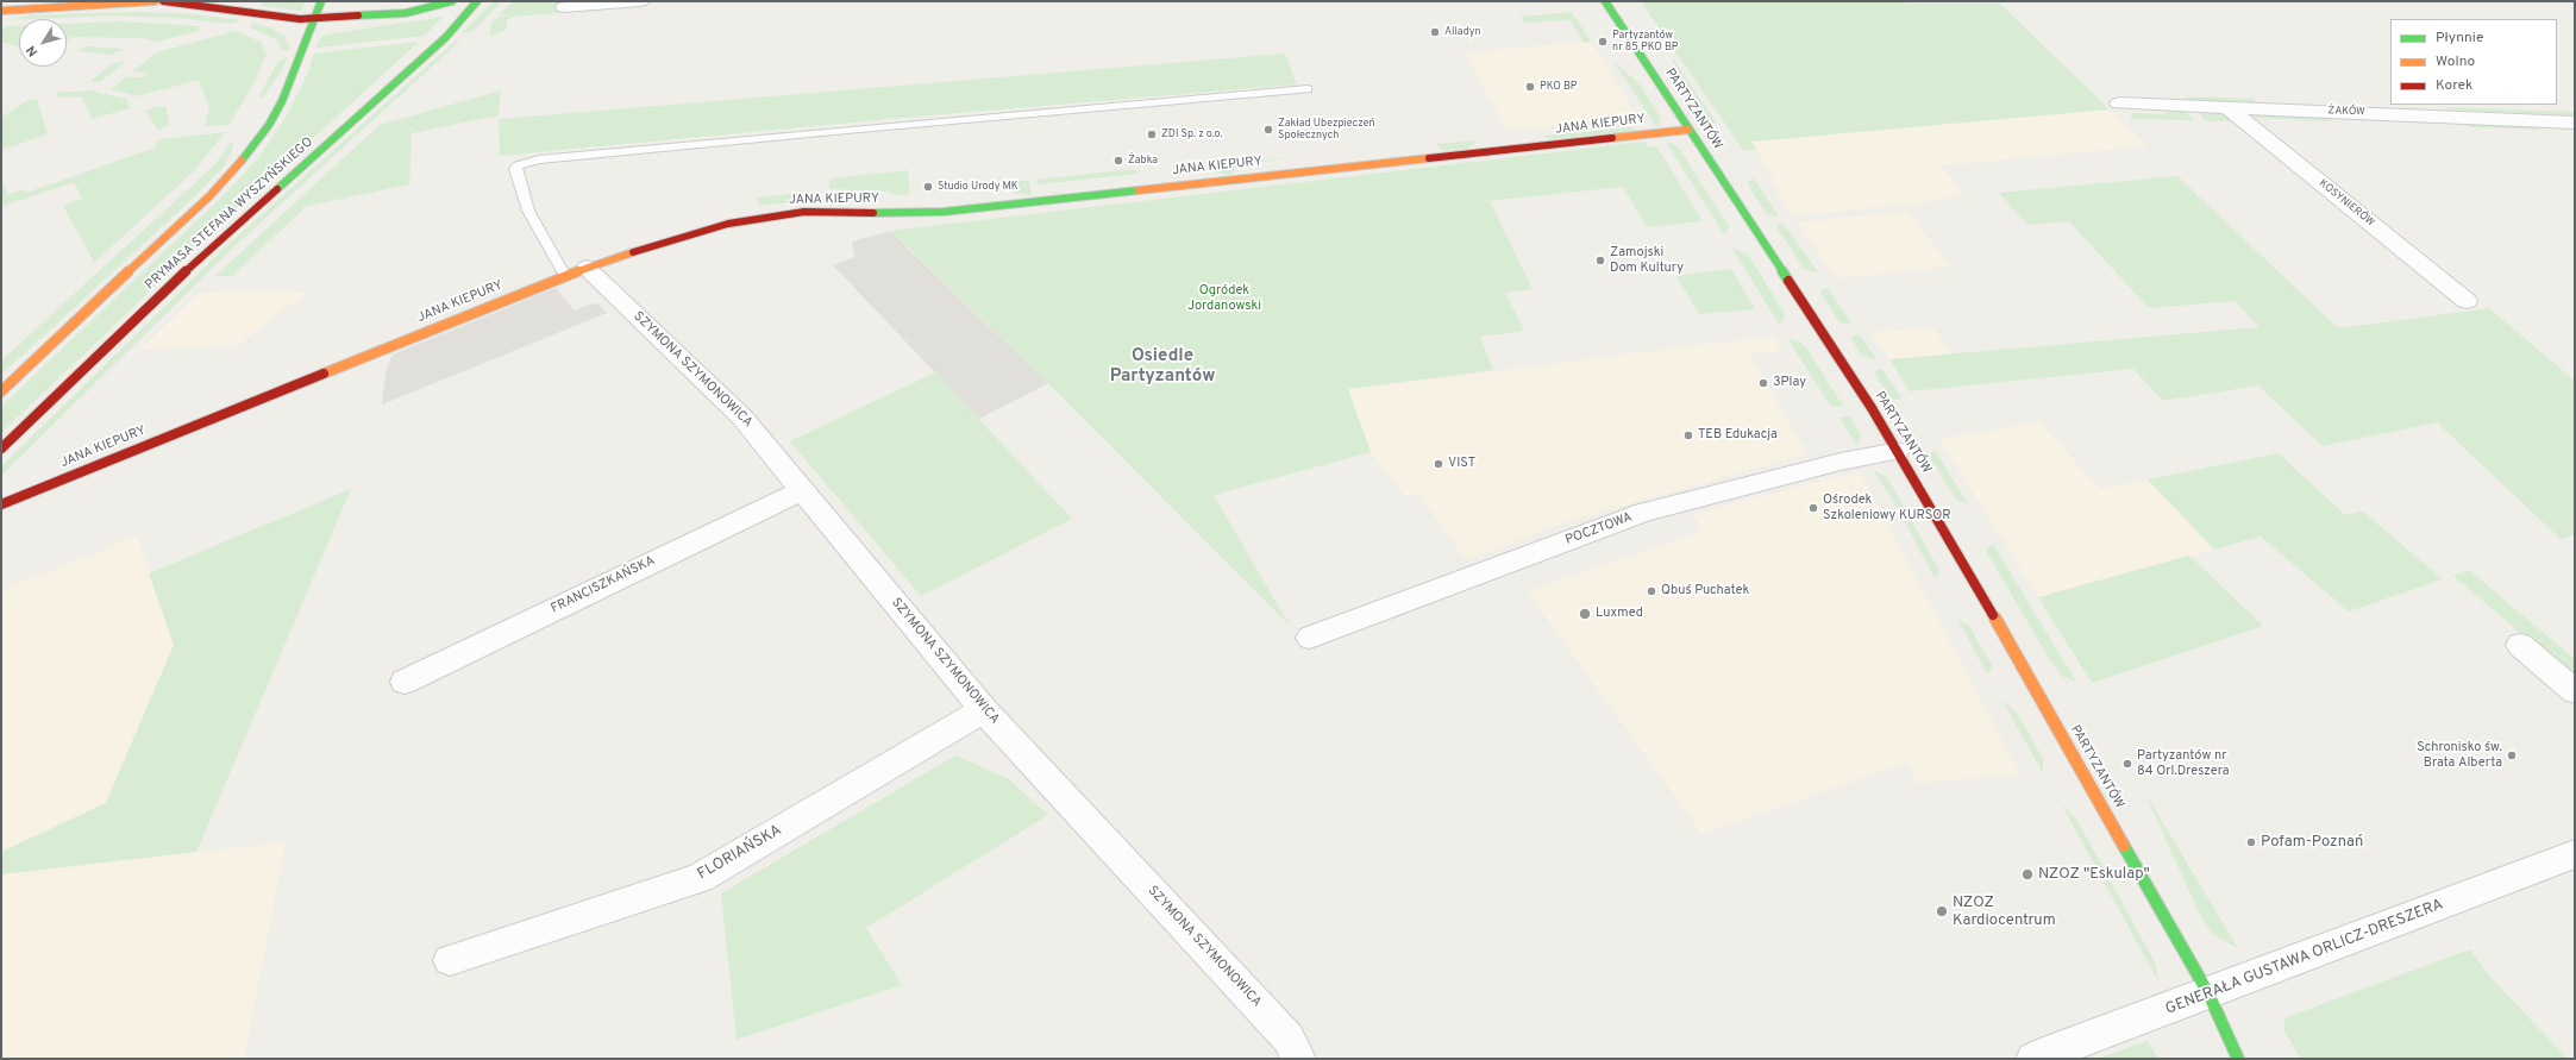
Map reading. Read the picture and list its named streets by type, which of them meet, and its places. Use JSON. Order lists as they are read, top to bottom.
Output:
{
  "streets": {
    "street": [
      "PARTYZANTÓW",
      "ŻAKÓW",
      "JANA KIEPURY",
      "KOSYNIERÓW",
      "PRYMASA STEFANA WYSZYŃSKIEGO",
      "SZYMONA SZYMONOWICA",
      "POCZTOWA",
      "FRANCISZKAŃSKA",
      "FLORIAŃSKA",
      "GENERAŁA GUSTAWA ORLICZ-DRESZERA"
    ]
  },
  "crossings": [
    ["PARTYZANTÓW", "JANA KIEPURY"],
    ["PARTYZANTÓW", "POCZTOWA"],
    ["PARTYZANTÓW", "GENERAŁA GUSTAWA ORLICZ-DRESZERA"],
    ["ŻAKÓW", "KOSYNIERÓW"],
    ["JANA KIEPURY", "SZYMONA SZYMONOWICA"],
    ["SZYMONA SZYMONOWICA", "FRANCISZKAŃSKA"],
    ["SZYMONA SZYMONOWICA", "FLORIAŃSKA"]
  ],
  "districts": ["Osiedle Partyzantów"],
  "parks": ["Ogródek Jordanowski"],
  "places": [
    "Alladyn",
    "Partyzantów nr 85 PKO BP",
    "PKO BP",
    "Zakład Ubezpieczeń Społecznych",
    "ZDI Sp. z o.o.",
    "Żabka",
    "Studio Urody MK",
    "Zamojski Dom Kultury",
    "3Play",
    "TEB Edukacja",
    "VIST",
    "Ośrodek Szkoleniowy KURSOR",
    "Qbuś Puchatek",
    "Luxmed",
    "Schronisko św. Brata Alberta",
    "Partyzantów nr 84 Orl.Dreszera",
    "Pofam-Poznań",
    "NZOZ \"Eskulap\"",
    "NZOZ Kardiocentrum"
  ],
  "legend": ["Płynnie", "Wolno", "Korek"],
  "north": "bottom left"
}
